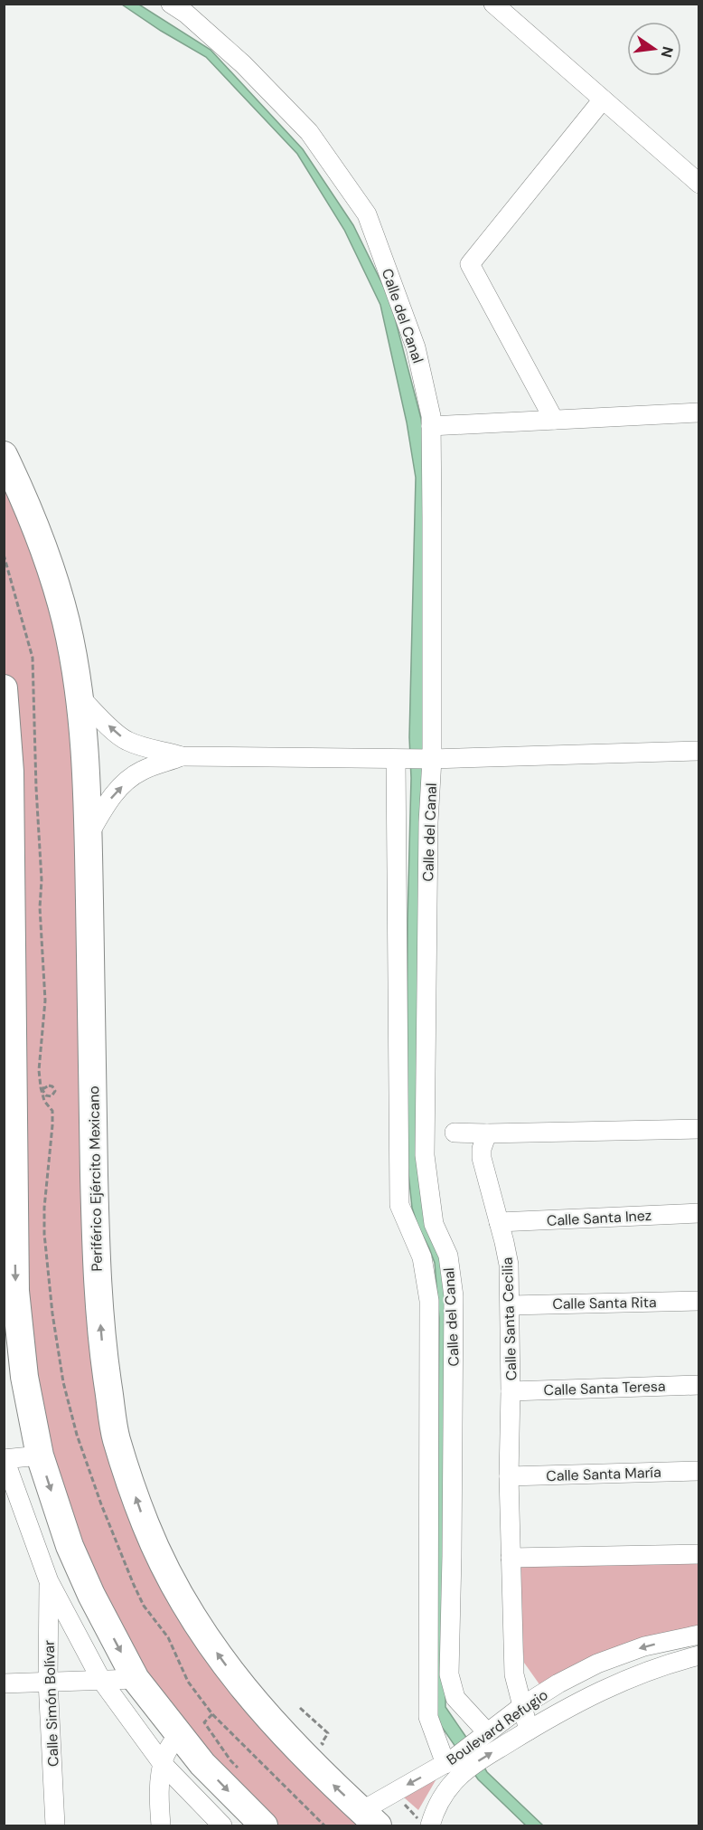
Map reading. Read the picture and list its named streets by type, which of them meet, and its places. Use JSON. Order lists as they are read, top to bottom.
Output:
{
  "streets": {
    "highway": ["Periférico Ejército Mexicano"],
    "street": [
      "Calle del Canal",
      "Calle Santa Inez",
      "Calle Santa Rita",
      "Calle Santa Cecilia",
      "Calle Santa Teresa",
      "Calle Santa María",
      "Calle Simón Bolívar",
      "Boulevard Refugio"
    ]
  },
  "crossings": [
    ["Calle del Canal", "Boulevard Refugio"],
    ["Periférico Ejército Mexicano", "Boulevard Refugio"],
    ["Calle Santa Inez", "Calle Santa Cecilia"],
    ["Calle Santa Rita", "Calle Santa Cecilia"],
    ["Calle Santa Cecilia", "Calle Santa Teresa"],
    ["Calle Santa Cecilia", "Calle Santa María"],
    ["Calle Santa Cecilia", "Boulevard Refugio"]
  ],
  "north": "right"
}
